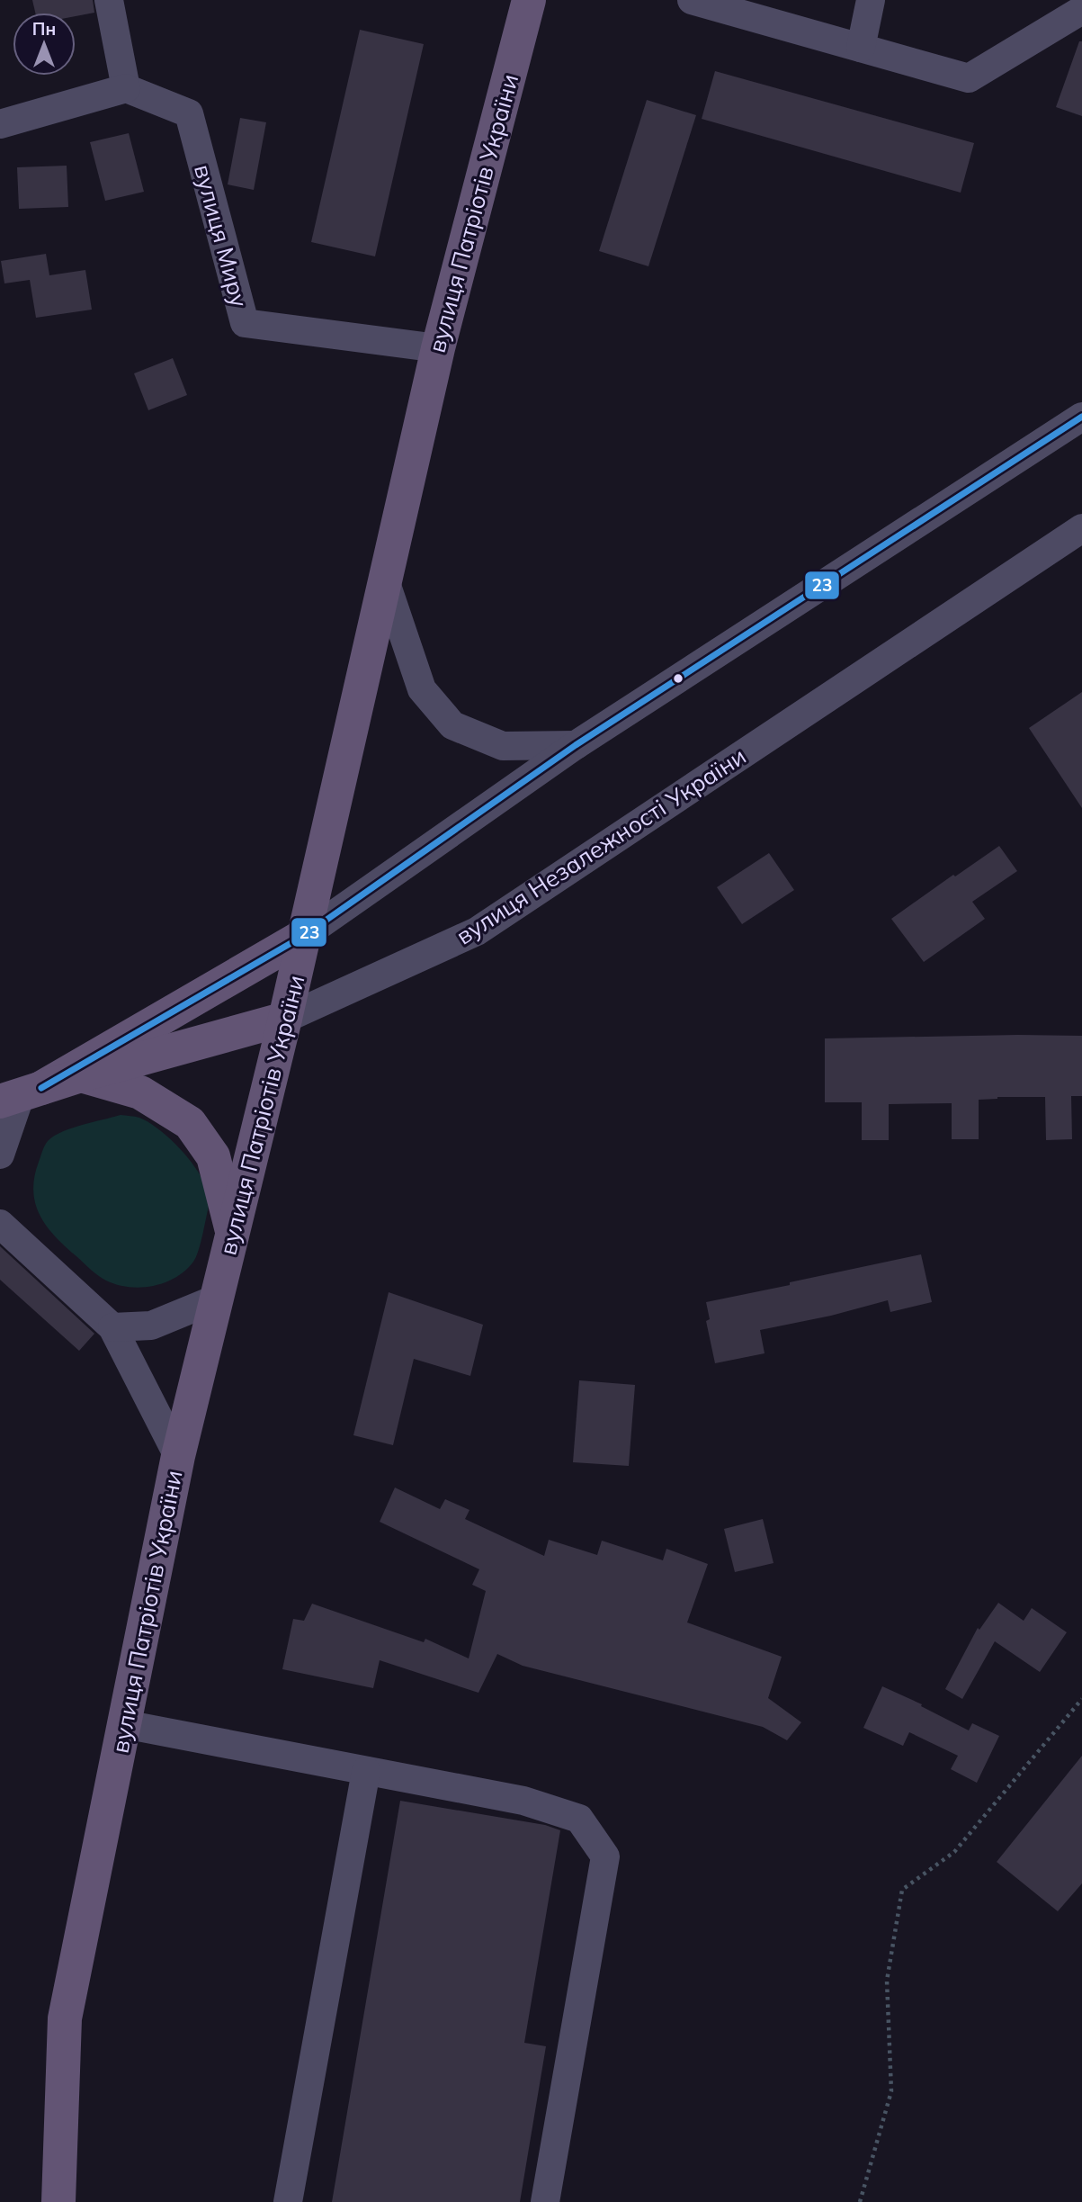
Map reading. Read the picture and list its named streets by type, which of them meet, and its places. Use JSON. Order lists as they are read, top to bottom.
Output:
{
  "streets": {
    "main road": ["вулиця Патріотів України", "вулиця Незалежності України"],
    "street": ["вулиця Миру"]
  },
  "crossings": [
    ["вулиця Патріотів України", "вулиця Миру"],
    ["вулиця Патріотів України", "вулиця Незалежності України"]
  ],
  "lines": ["transit line 23"],
  "north": "top"
}
